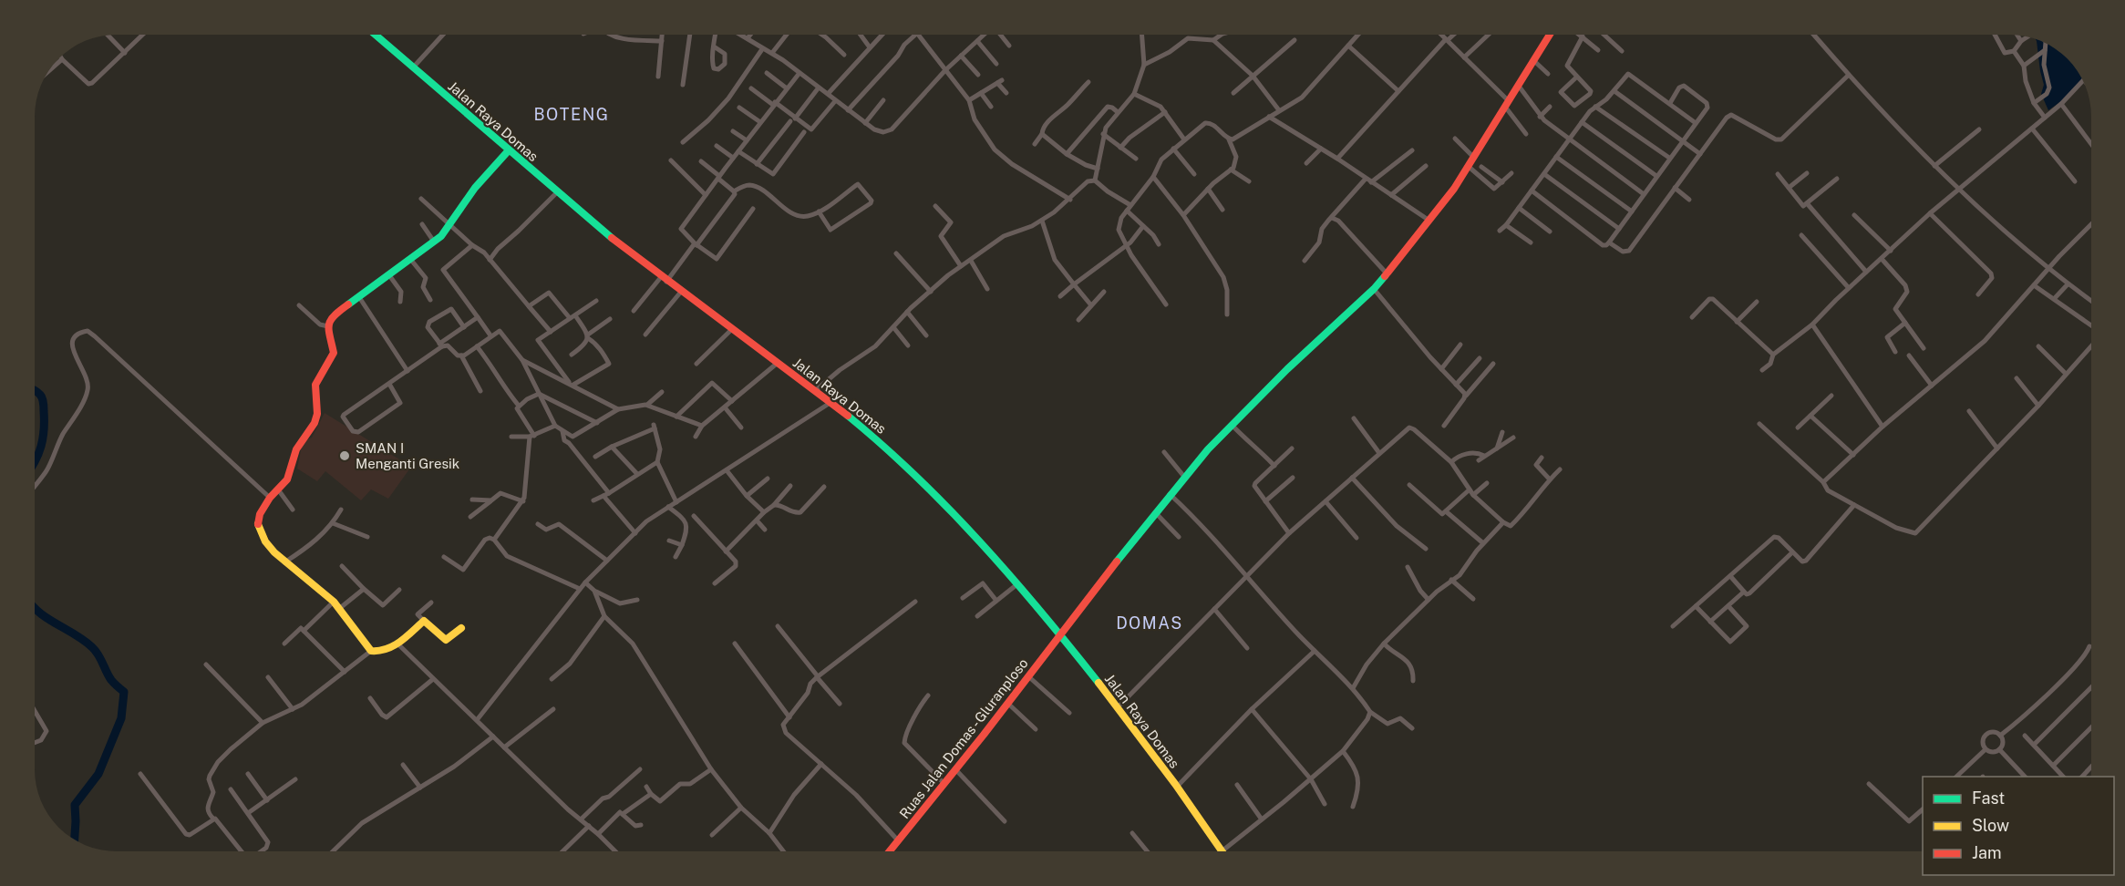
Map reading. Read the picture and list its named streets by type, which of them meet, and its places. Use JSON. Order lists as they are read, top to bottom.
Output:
{
  "streets": {
    "main road": ["Jalan Raya Domas", "Ruas Jalan Domas - Gluranploso"]
  },
  "crossings": [
    ["Jalan Raya Domas", "Ruas Jalan Domas - Gluranploso"]
  ],
  "districts": ["BOTENG", "DOMAS"],
  "places": ["SMAN I Menganti Gresik"],
  "legend": ["Fast", "Slow", "Jam"]
}
